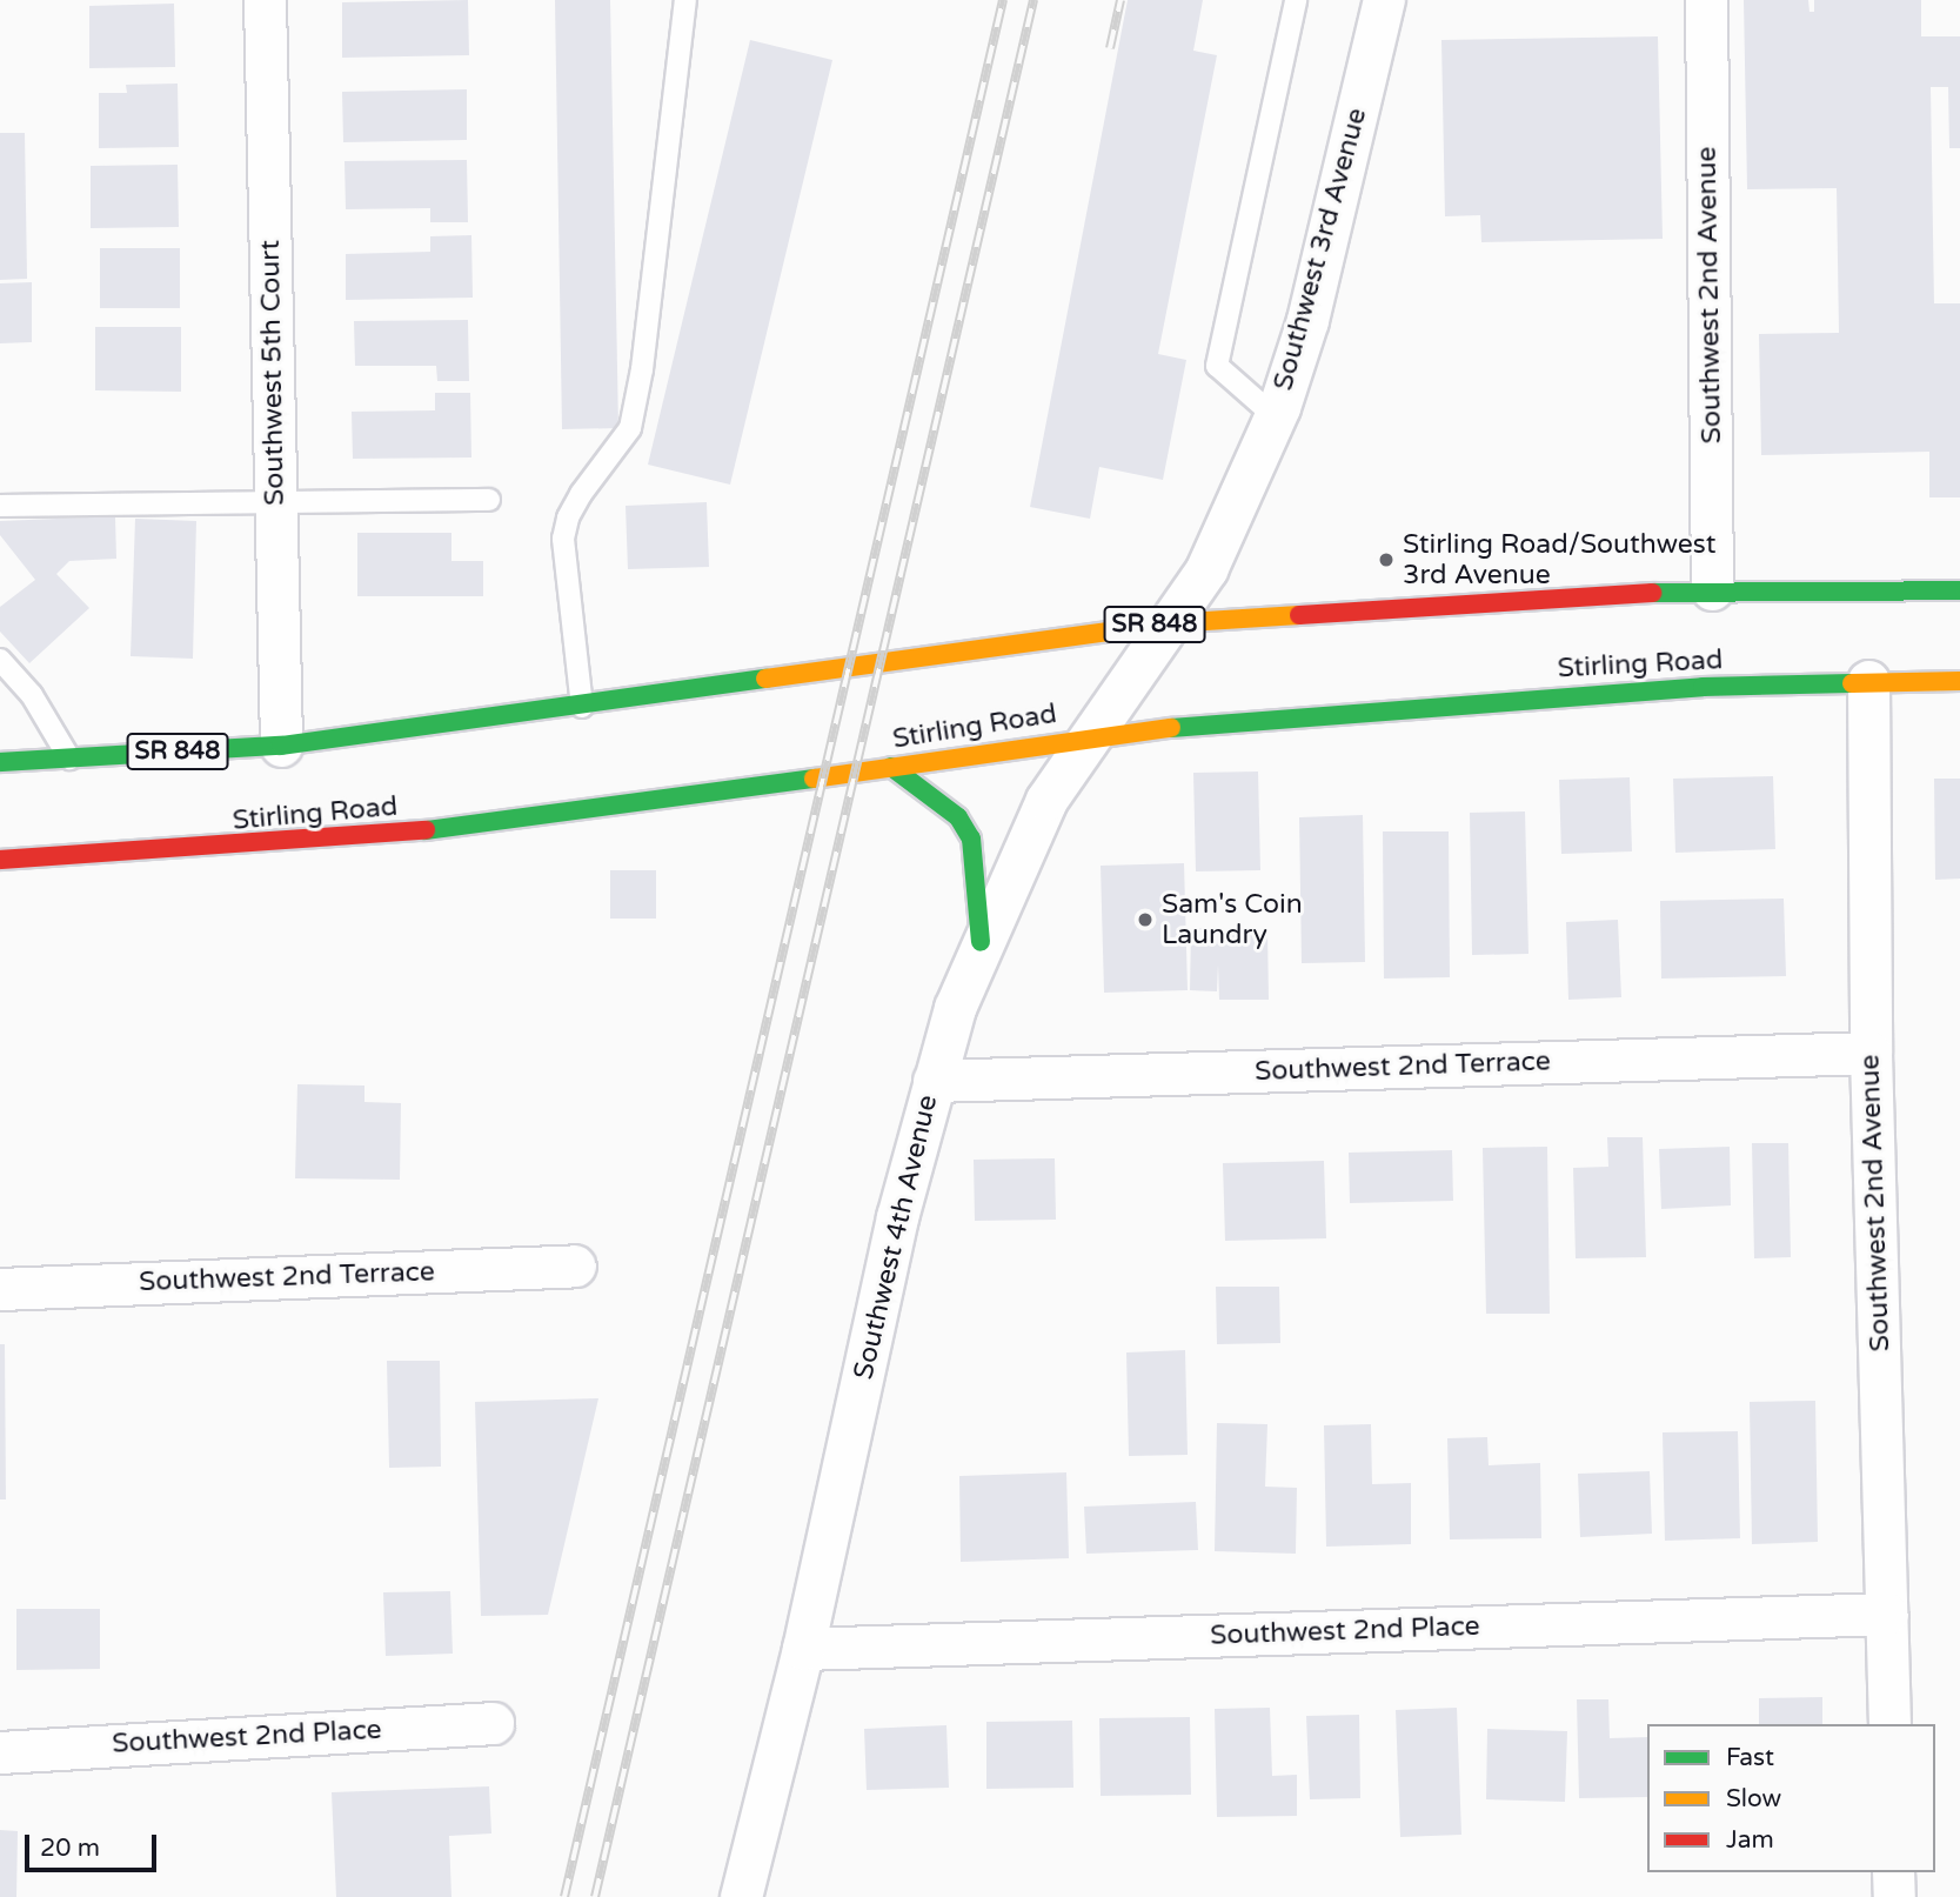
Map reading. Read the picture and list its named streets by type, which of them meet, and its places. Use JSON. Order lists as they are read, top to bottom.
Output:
{
  "streets": {
    "main road": ["SR 848", "Stirling Road"],
    "street": [
      "Southwest 3rd Avenue",
      "Southwest 2nd Avenue",
      "Southwest 5th Court",
      "Southwest 2nd Terrace",
      "Southwest 4th Avenue",
      "Southwest 2nd Place"
    ]
  },
  "crossings": [
    ["Southwest 3rd Avenue", "SR 848"],
    ["Southwest 3rd Avenue", "Southwest 4th Avenue"],
    ["Southwest 2nd Avenue", "SR 848"],
    ["Southwest 2nd Avenue", "Stirling Road"],
    ["Southwest 2nd Avenue", "Southwest 2nd Terrace"],
    ["Southwest 2nd Avenue", "Southwest 2nd Place"],
    ["Southwest 5th Court", "SR 848"],
    ["SR 848", "Southwest 4th Avenue"],
    ["Stirling Road", "Southwest 4th Avenue"],
    ["Southwest 2nd Terrace", "Southwest 4th Avenue"],
    ["Southwest 4th Avenue", "Southwest 2nd Place"]
  ],
  "places": ["Stirling Road/Southwest 3rd Avenue", "Sam's Coin Laundry"],
  "legend": ["Fast", "Slow", "Jam"],
  "scale_bar": "20 m"
}
